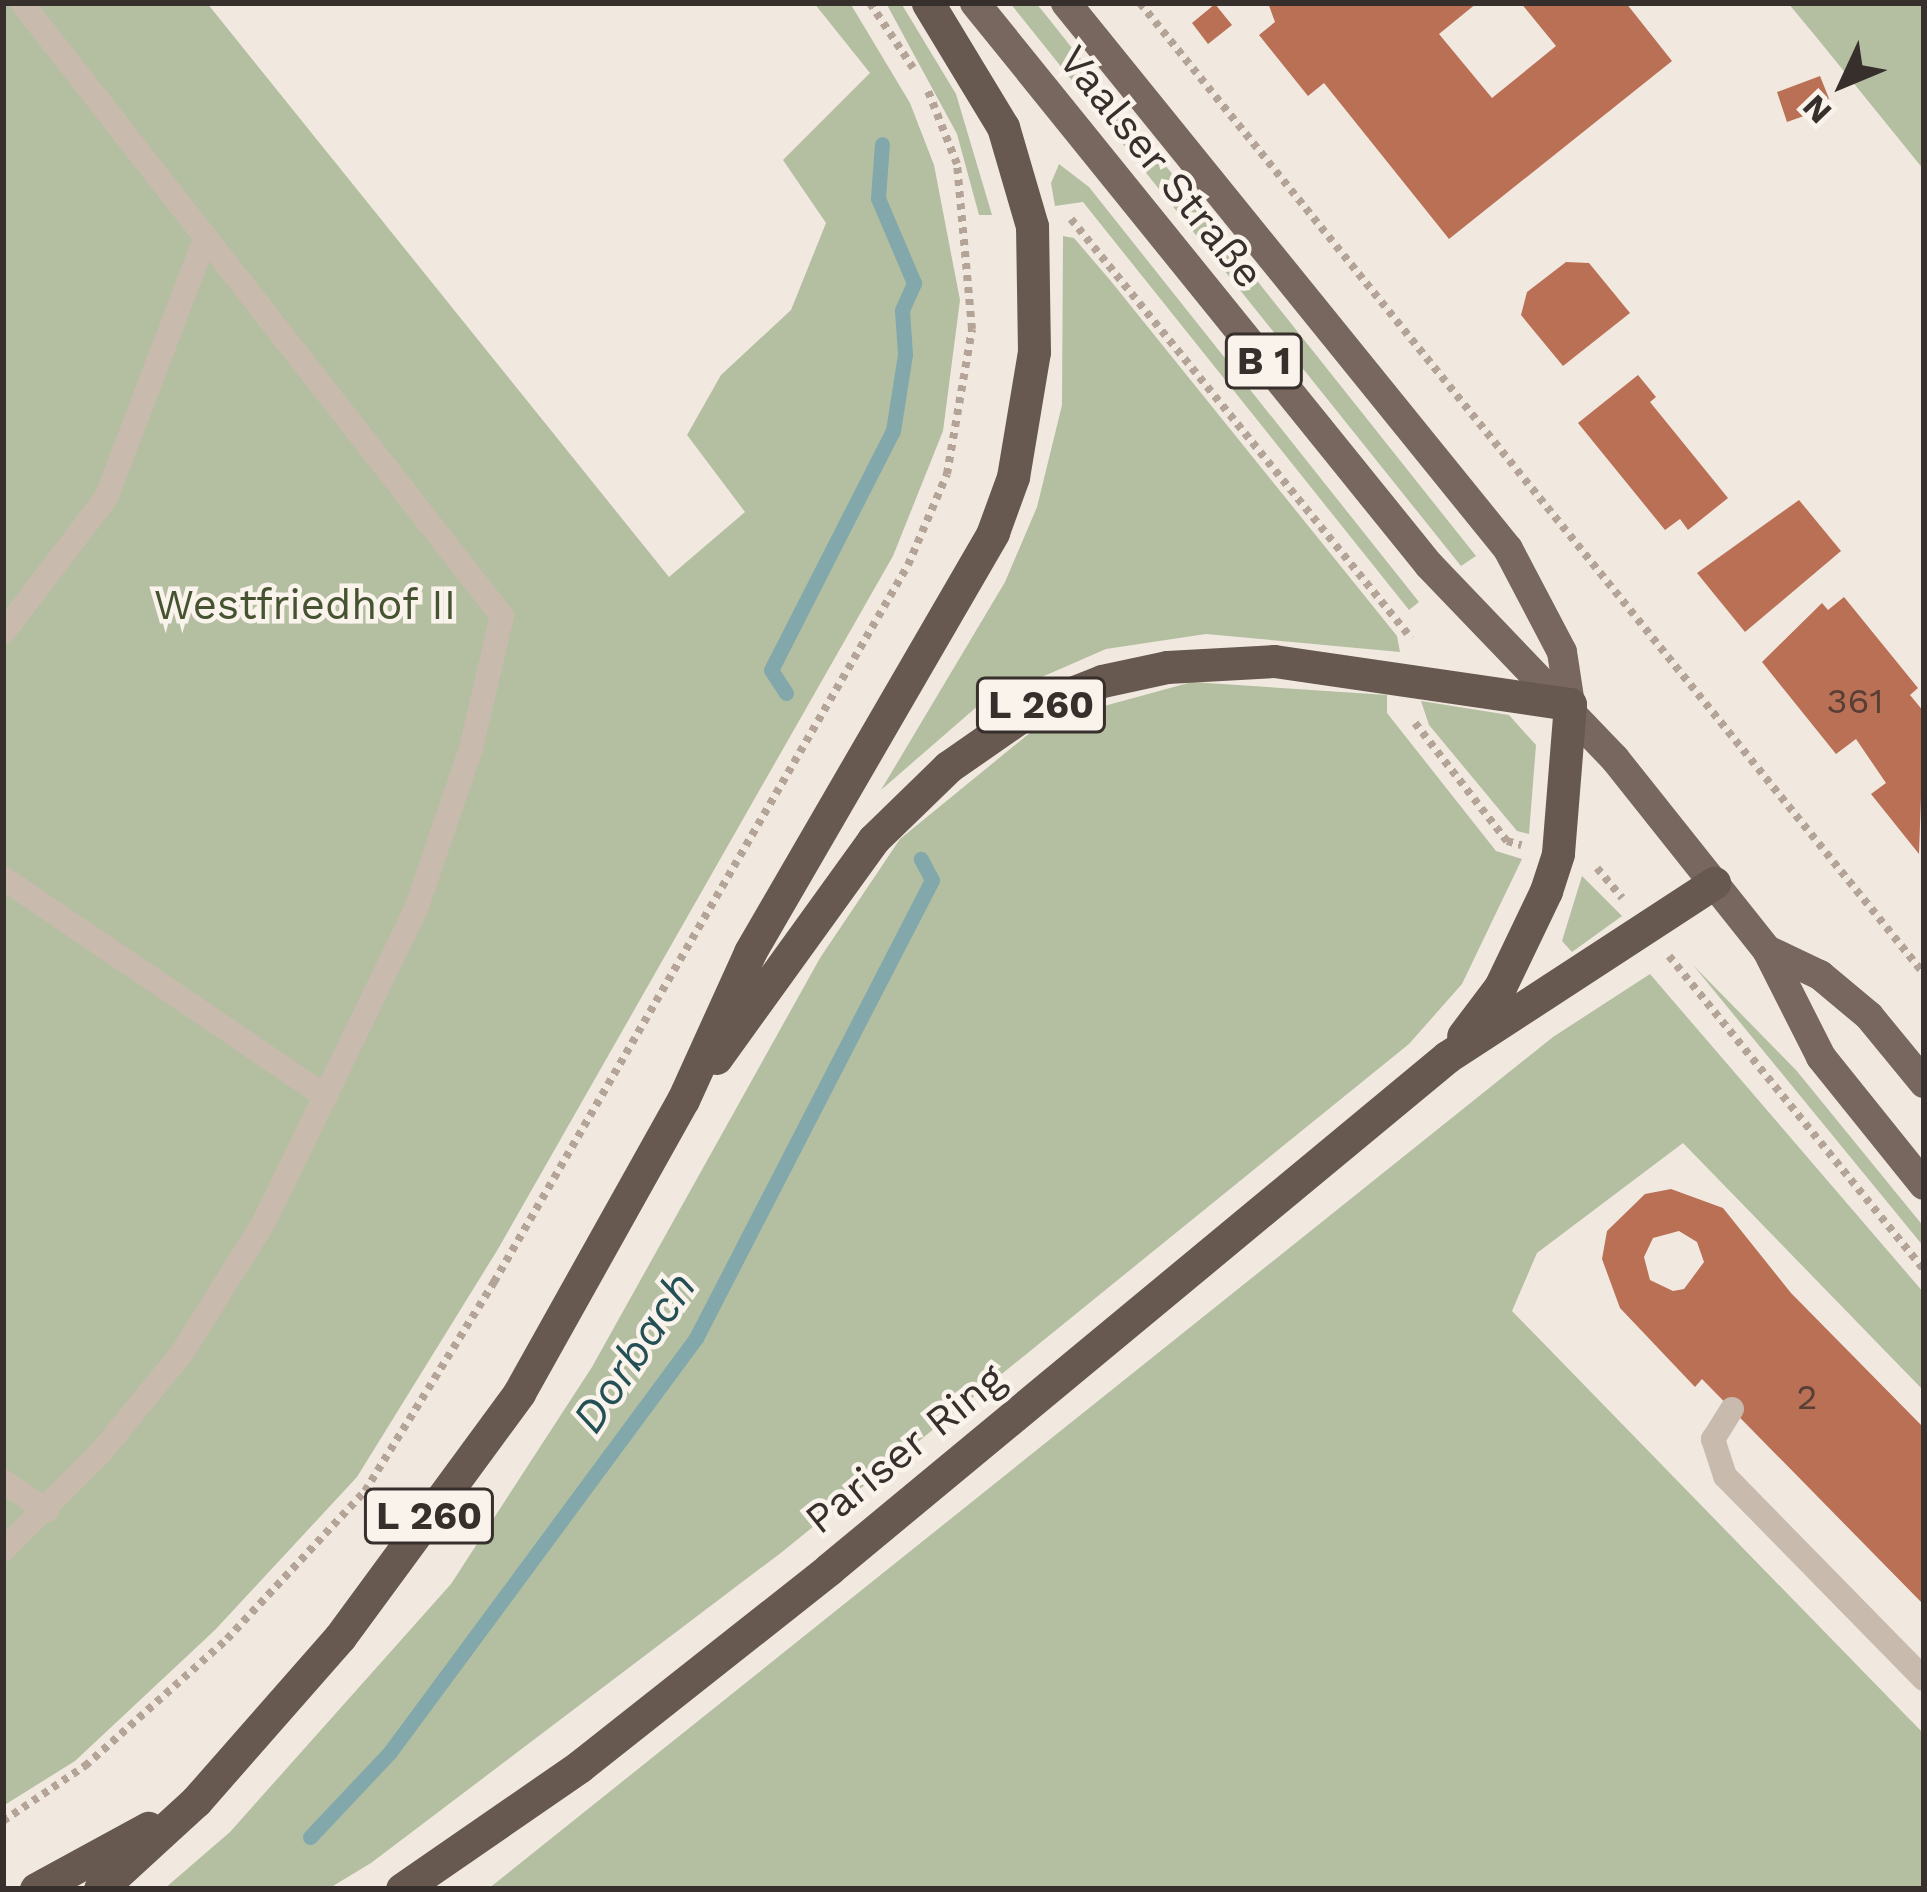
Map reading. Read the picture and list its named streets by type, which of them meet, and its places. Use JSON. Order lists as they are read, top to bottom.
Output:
{
  "streets": {
    "highway": ["L 260", "Pariser Ring"],
    "main road": ["Vaalser Straße", "B 1"]
  },
  "crossings": [
    ["Vaalser Straße", "L 260"]
  ],
  "water": ["Dorbach"],
  "parks": ["Westfriedhof II"],
  "house_numbers": ["361", "2"],
  "north": "bottom left"
}
